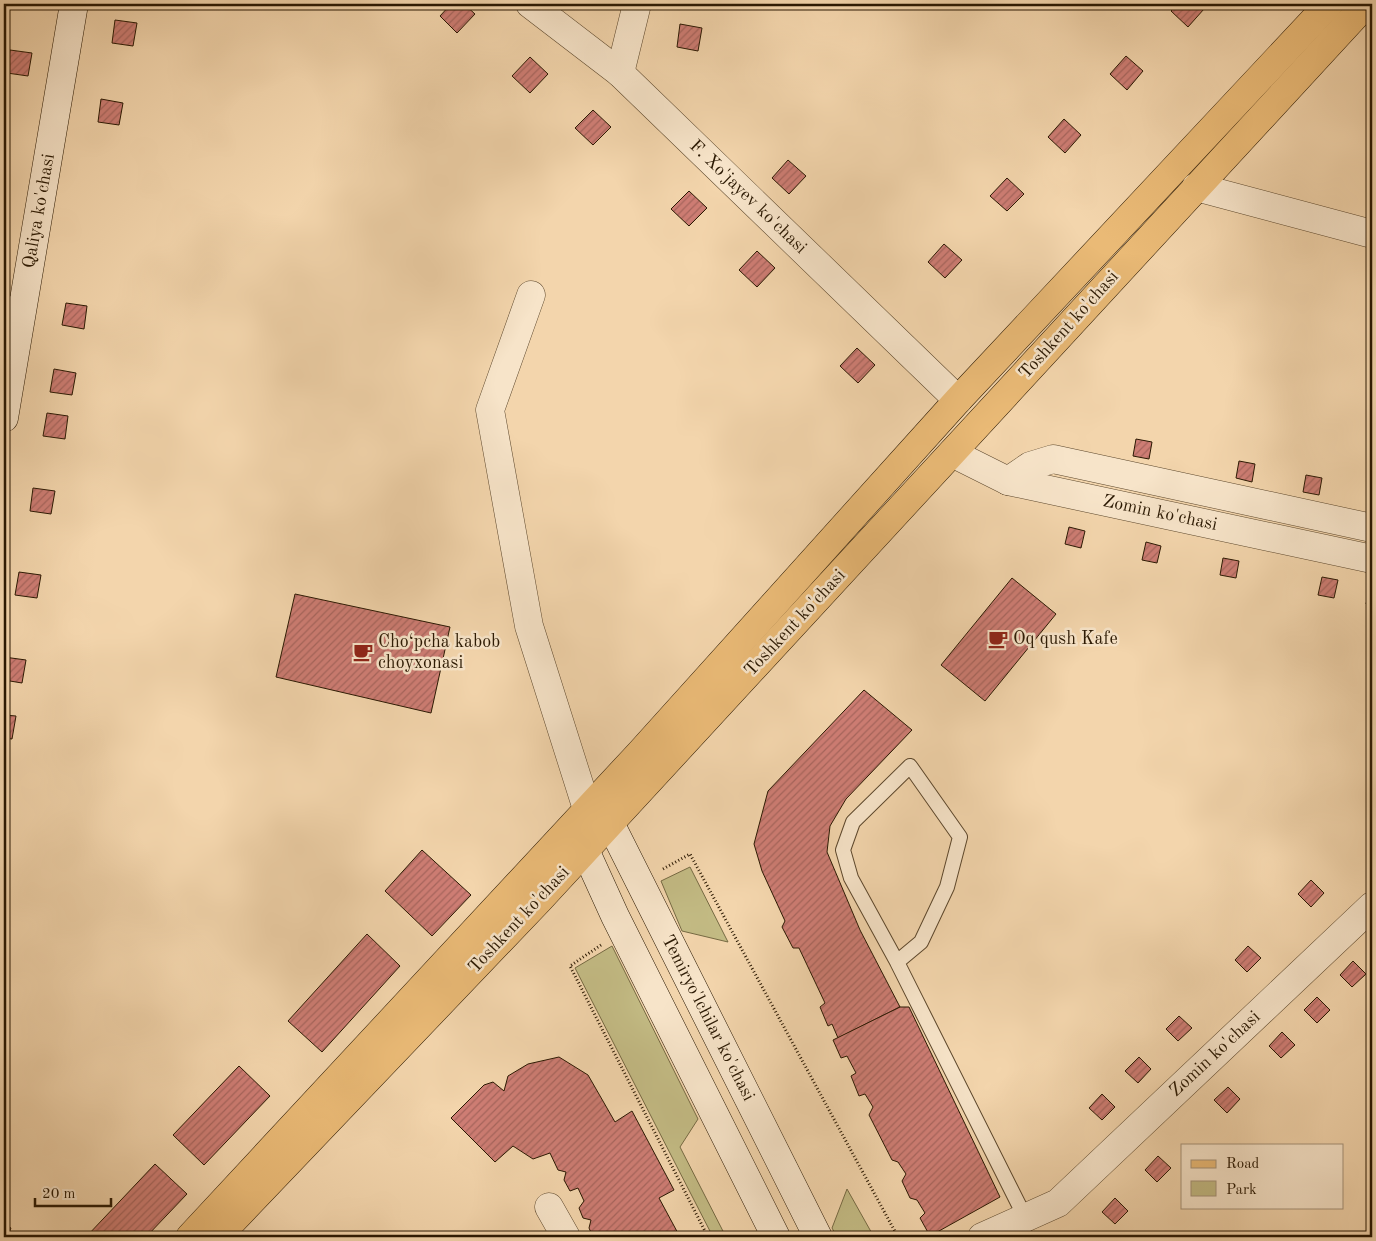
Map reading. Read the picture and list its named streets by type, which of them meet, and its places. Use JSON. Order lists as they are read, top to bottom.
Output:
{
  "streets": {
    "main road": ["Toshkent ko'chasi"],
    "street": [
      "F. Xo'jayev ko'chasi",
      "Qaliya ko'chasi",
      "Zomin ko'chasi",
      "Temiryo'lchilar ko'chasi"
    ]
  },
  "crossings": [
    ["F. Xo'jayev ko'chasi", "Toshkent ko'chasi"],
    ["Toshkent ko'chasi", "Zomin ko'chasi"],
    ["Toshkent ko'chasi", "Temiryo'lchilar ko'chasi"]
  ],
  "places": {
    "cafe": ["Oq qush Kafe", "Cho‘pcha kabob choyxonasi"]
  },
  "legend": ["Road", "Park"],
  "scale_bar": "20 m"
}
